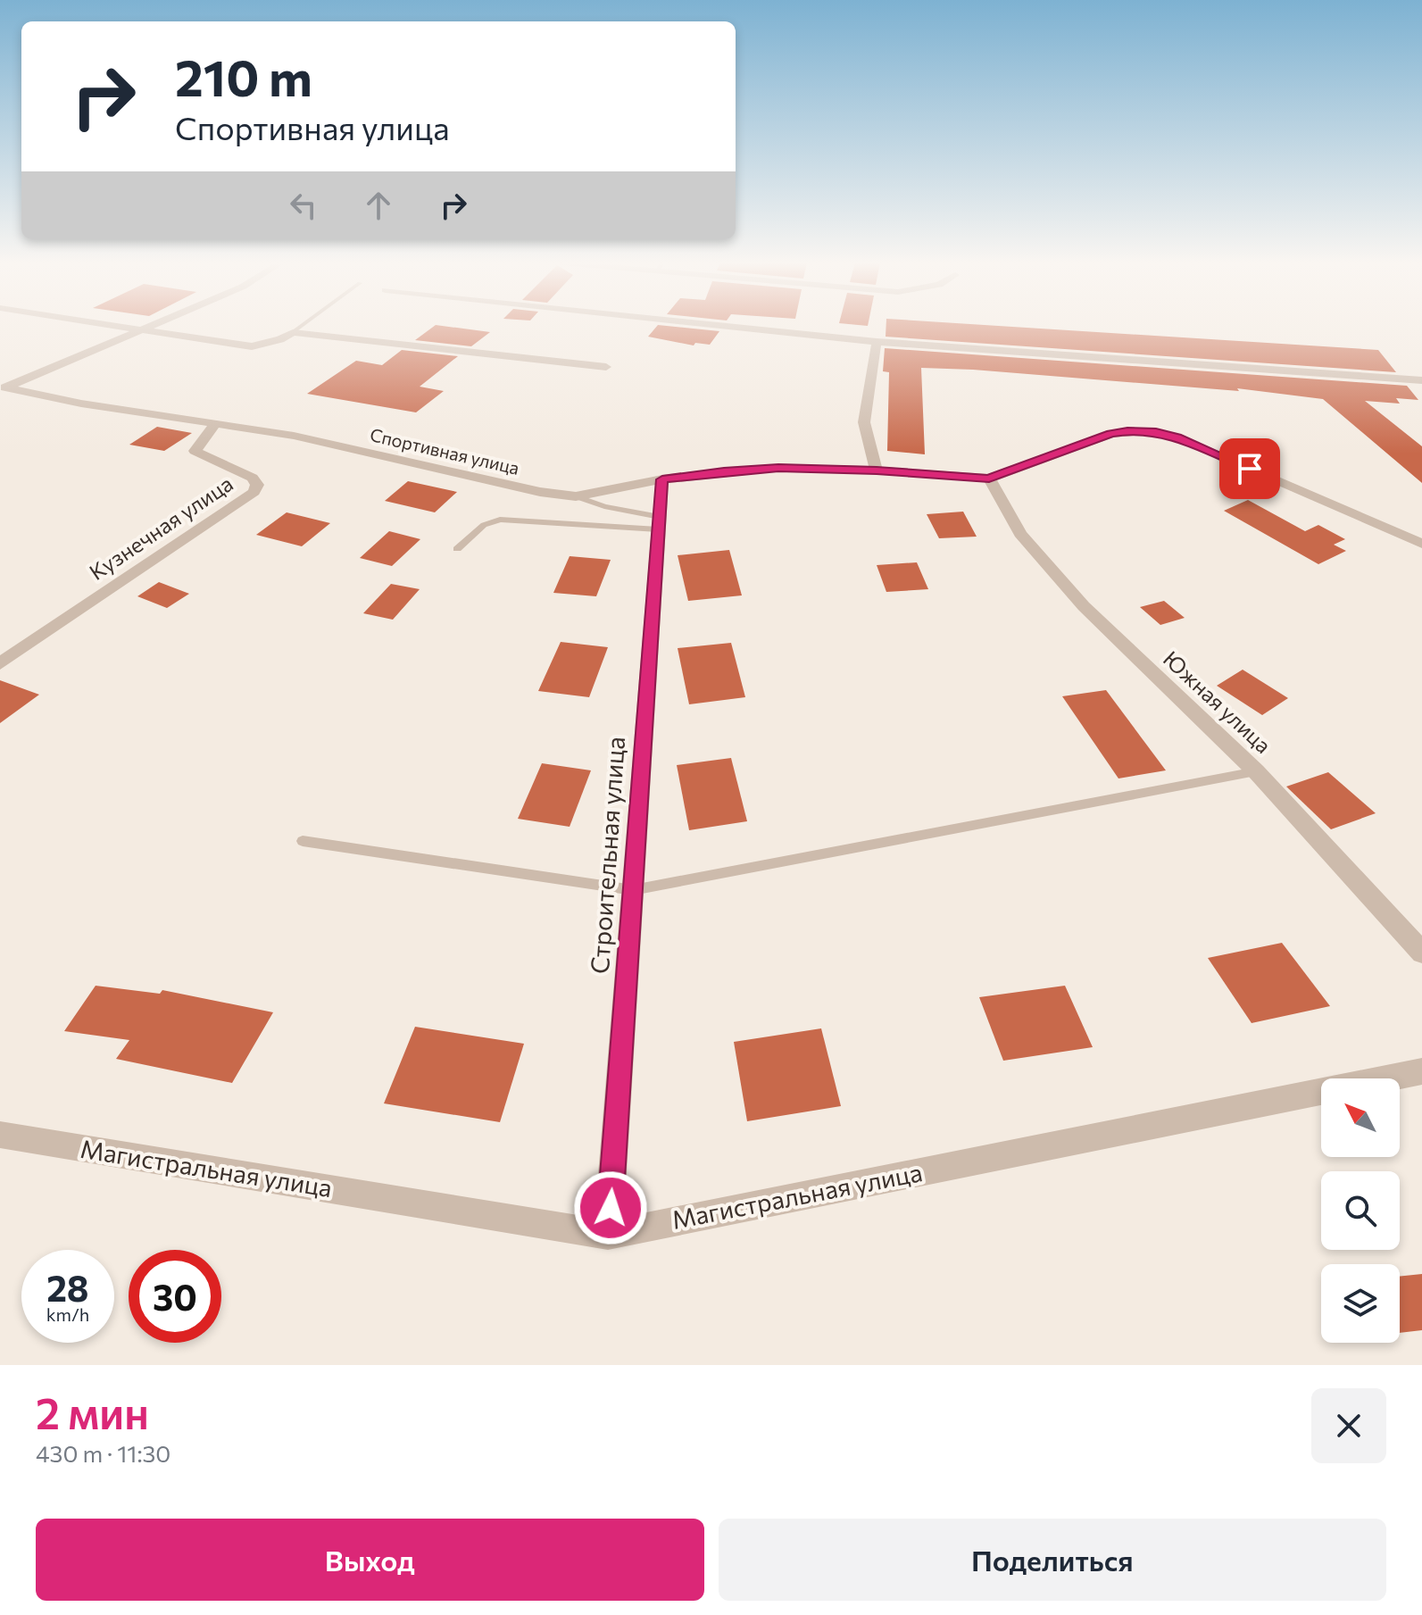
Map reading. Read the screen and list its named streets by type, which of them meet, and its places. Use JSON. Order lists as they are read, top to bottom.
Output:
{
  "streets": {
    "street": [
      "Спортивная улица",
      "Кузнечная улица",
      "Южная улица",
      "Строительная улица",
      "Магистральная улица"
    ]
  },
  "crossings": [
    ["Спортивная улица", "Кузнечная улица"],
    ["Спортивная улица", "Южная улица"],
    ["Спортивная улица", "Строительная улица"],
    ["Строительная улица", "Магистральная улица"]
  ],
  "north": "top left",
  "page": {
    "turn": ["210 m", "Спортивная улица"],
    "speed": "28 km/h",
    "limit": "30",
    "heading": ["2 мин", "430 m · 11:30"],
    "buttons": ["Выход", "Поделиться"]
  }
}
